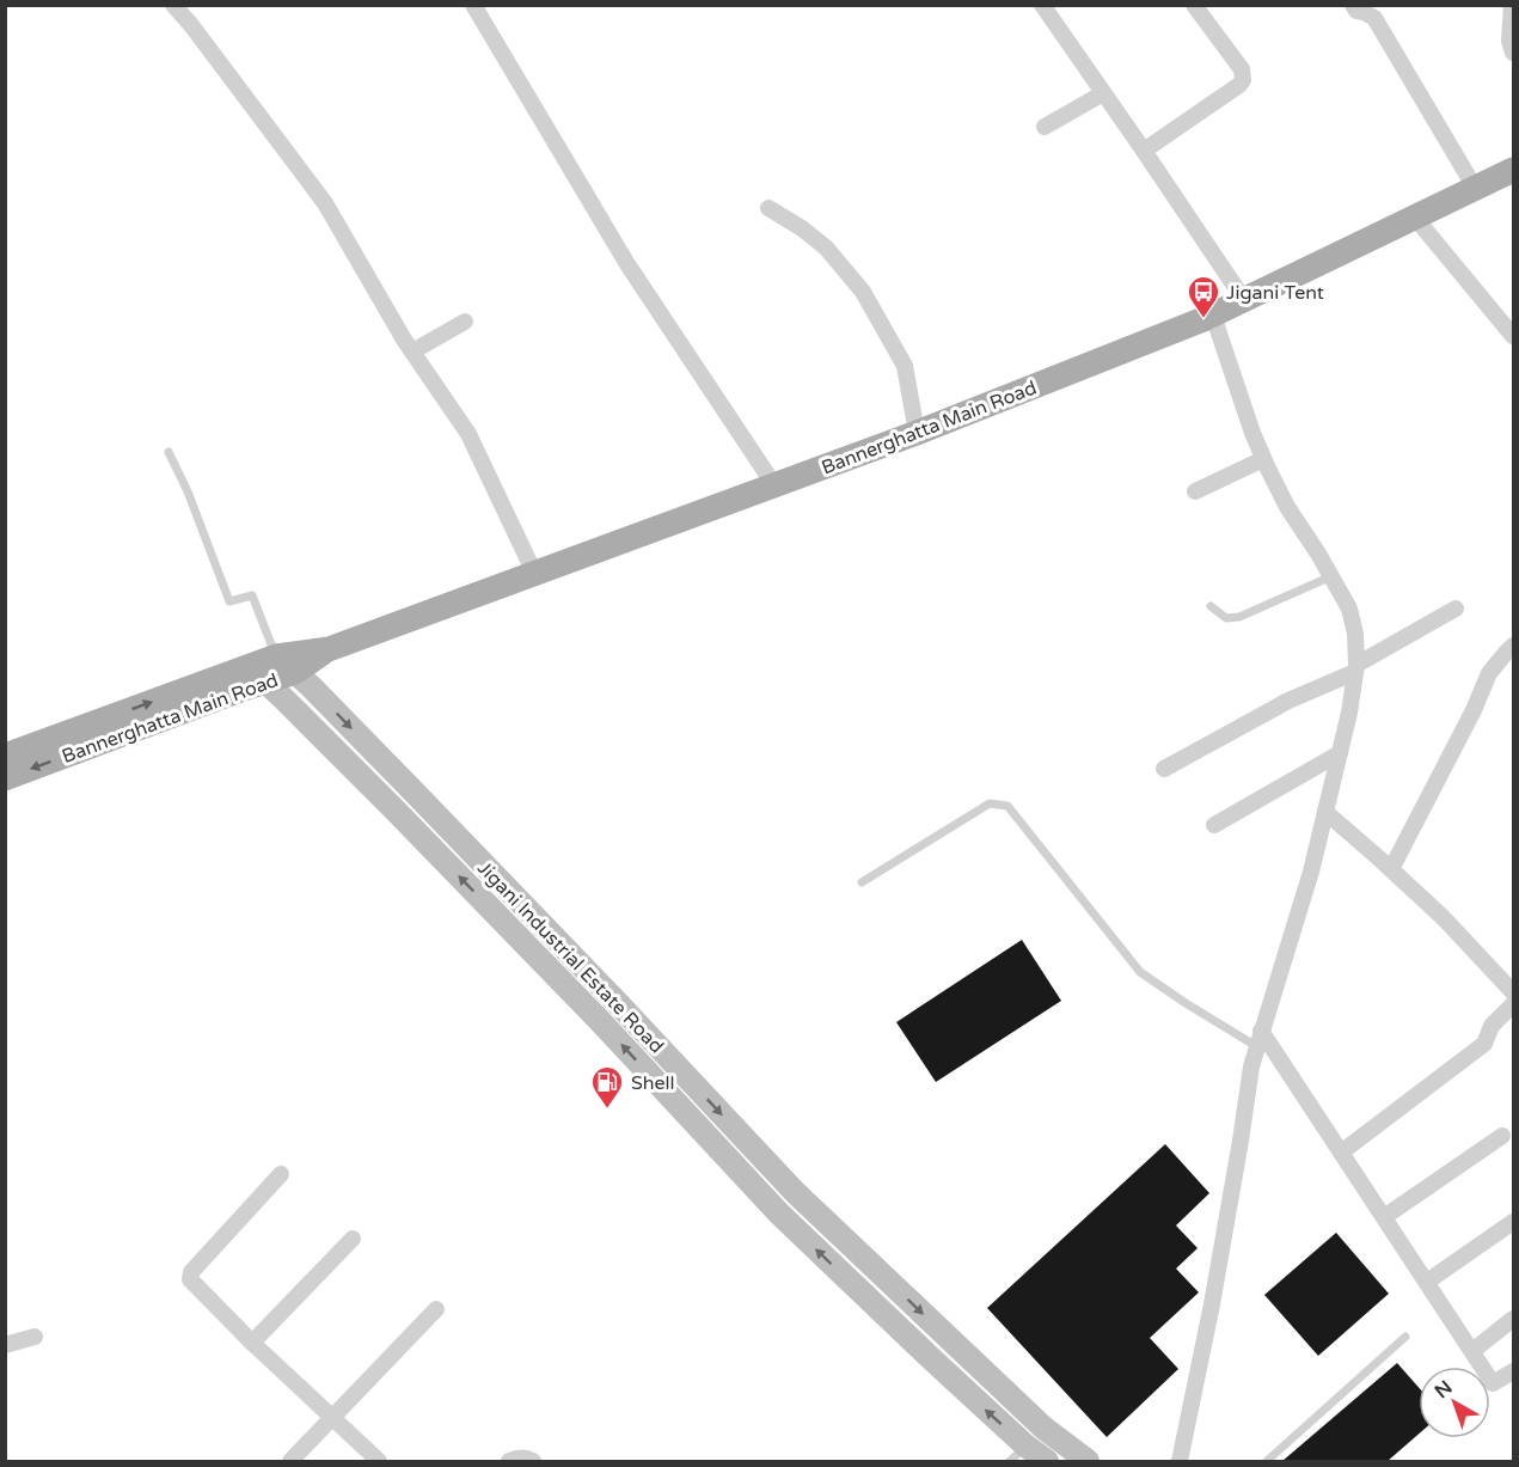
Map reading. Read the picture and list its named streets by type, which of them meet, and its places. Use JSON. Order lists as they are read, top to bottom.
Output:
{
  "streets": {
    "main road": ["Bannerghatta Main Road", "Jigani Industrial Estate Road"]
  },
  "crossings": [
    ["Bannerghatta Main Road", "Jigani Industrial Estate Road"]
  ],
  "places": {
    "bus stop": ["Jigani Tent"],
    "fuel station": ["Shell"]
  },
  "north": "top left"
}
